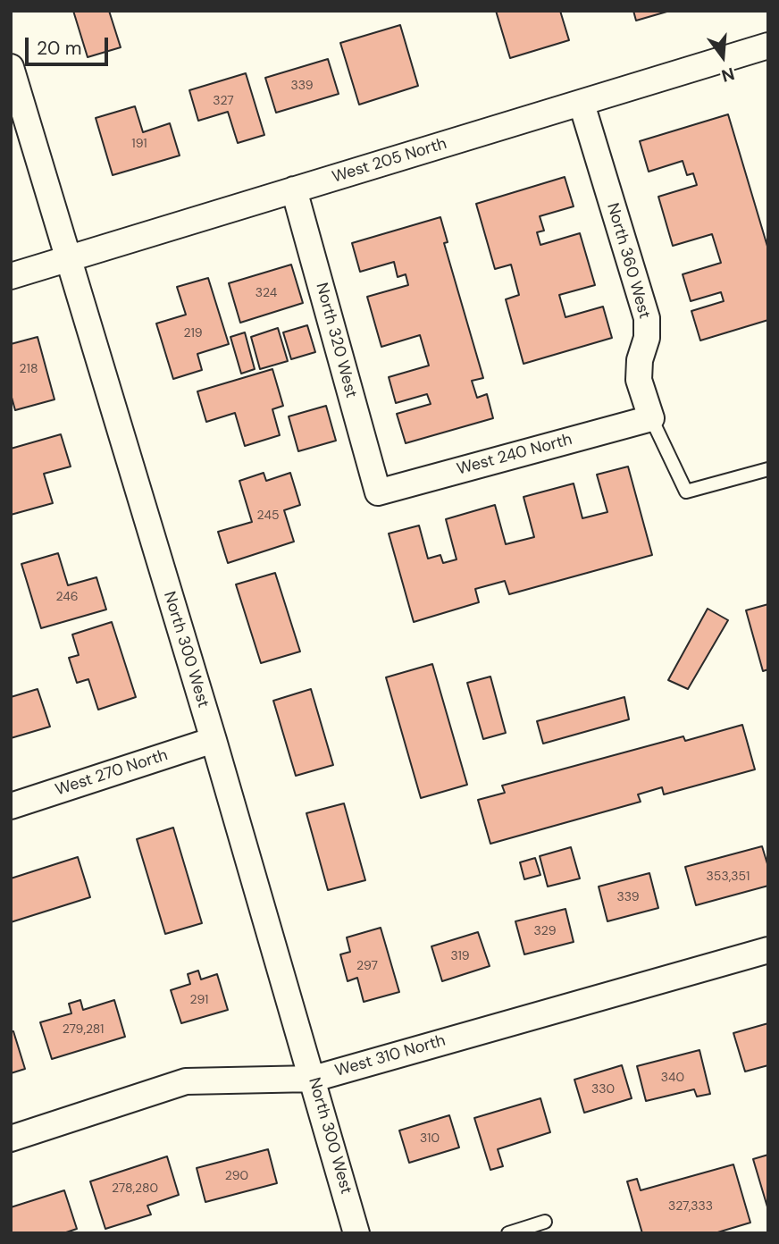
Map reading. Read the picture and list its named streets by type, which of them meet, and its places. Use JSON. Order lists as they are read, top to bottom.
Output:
{
  "streets": {
    "street": [
      "West 205 North",
      "North 360 West",
      "North 320 West",
      "West 240 North",
      "North 300 West",
      "West 270 North",
      "West 310 North"
    ]
  },
  "crossings": [
    ["West 205 North", "North 360 West"],
    ["West 205 North", "North 320 West"],
    ["West 205 North", "North 300 West"],
    ["North 360 West", "West 240 North"],
    ["North 320 West", "West 240 North"],
    ["North 300 West", "West 270 North"],
    ["North 300 West", "West 310 North"]
  ],
  "house_numbers": [
    "339",
    "327",
    "191",
    "324",
    "219",
    "218",
    "245",
    "246",
    "353,351",
    "339",
    "329",
    "319",
    "297",
    "291",
    "279,281",
    "340",
    "330",
    "310",
    "290",
    "278,280",
    "327,333"
  ],
  "scale_bar": "20 m",
  "north": "bottom"
}
